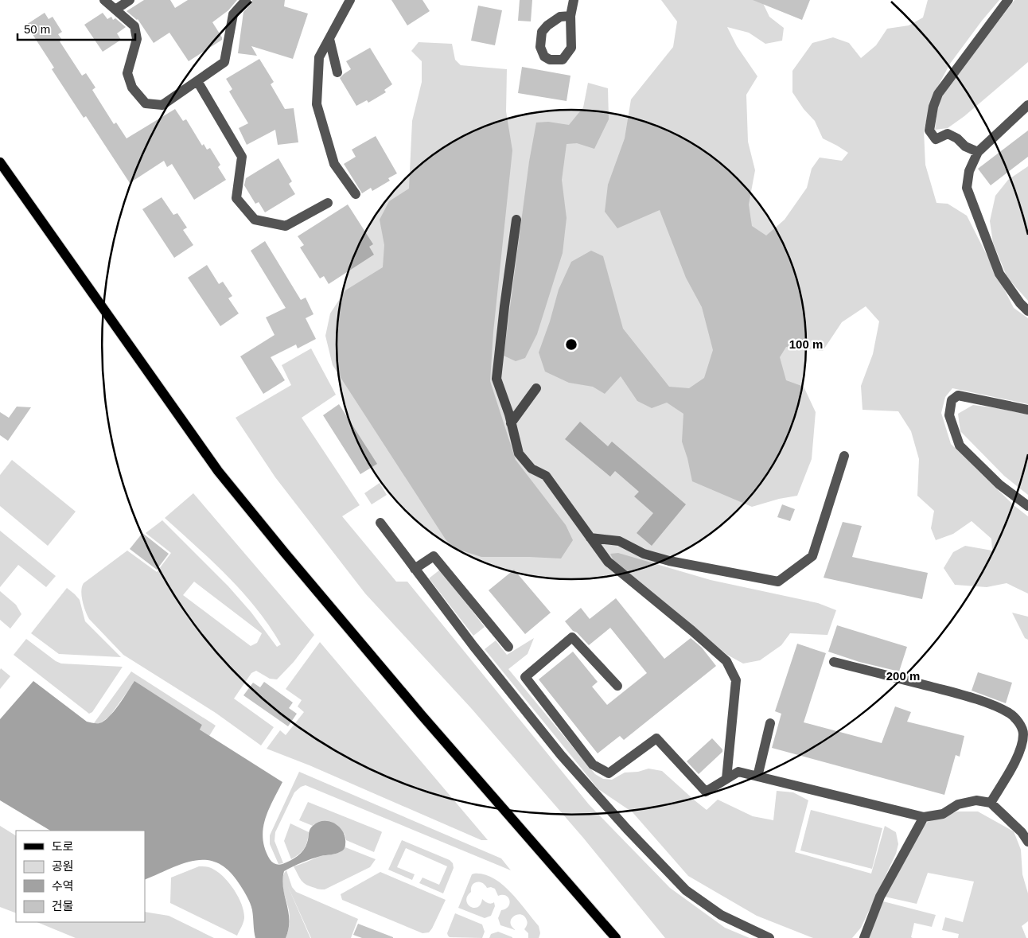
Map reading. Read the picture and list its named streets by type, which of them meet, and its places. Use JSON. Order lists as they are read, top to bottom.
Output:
{
  "legend": [
    "도로",
    "공원",
    "수역",
    "건물"
  ],
  "scale_bar": "50 m",
  "rings": ["100 m", "200 m"]
}
